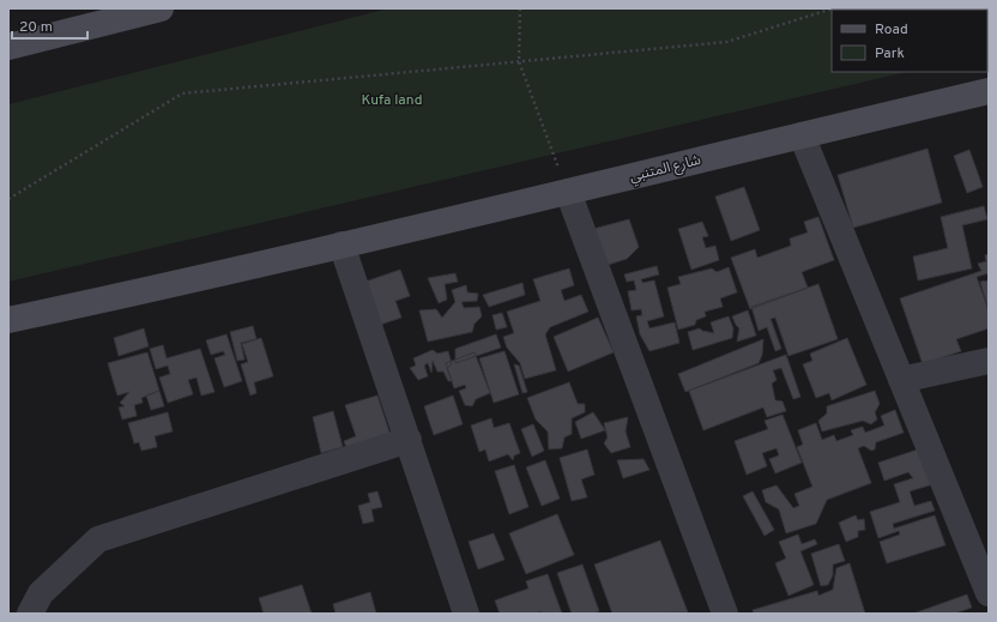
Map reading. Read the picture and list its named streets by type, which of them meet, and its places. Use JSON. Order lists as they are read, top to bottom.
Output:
{
  "streets": {
    "street": ["شارع المتنبي"]
  },
  "parks": ["Kufa land"],
  "legend": ["Road", "Park"],
  "scale_bar": "20 m"
}
